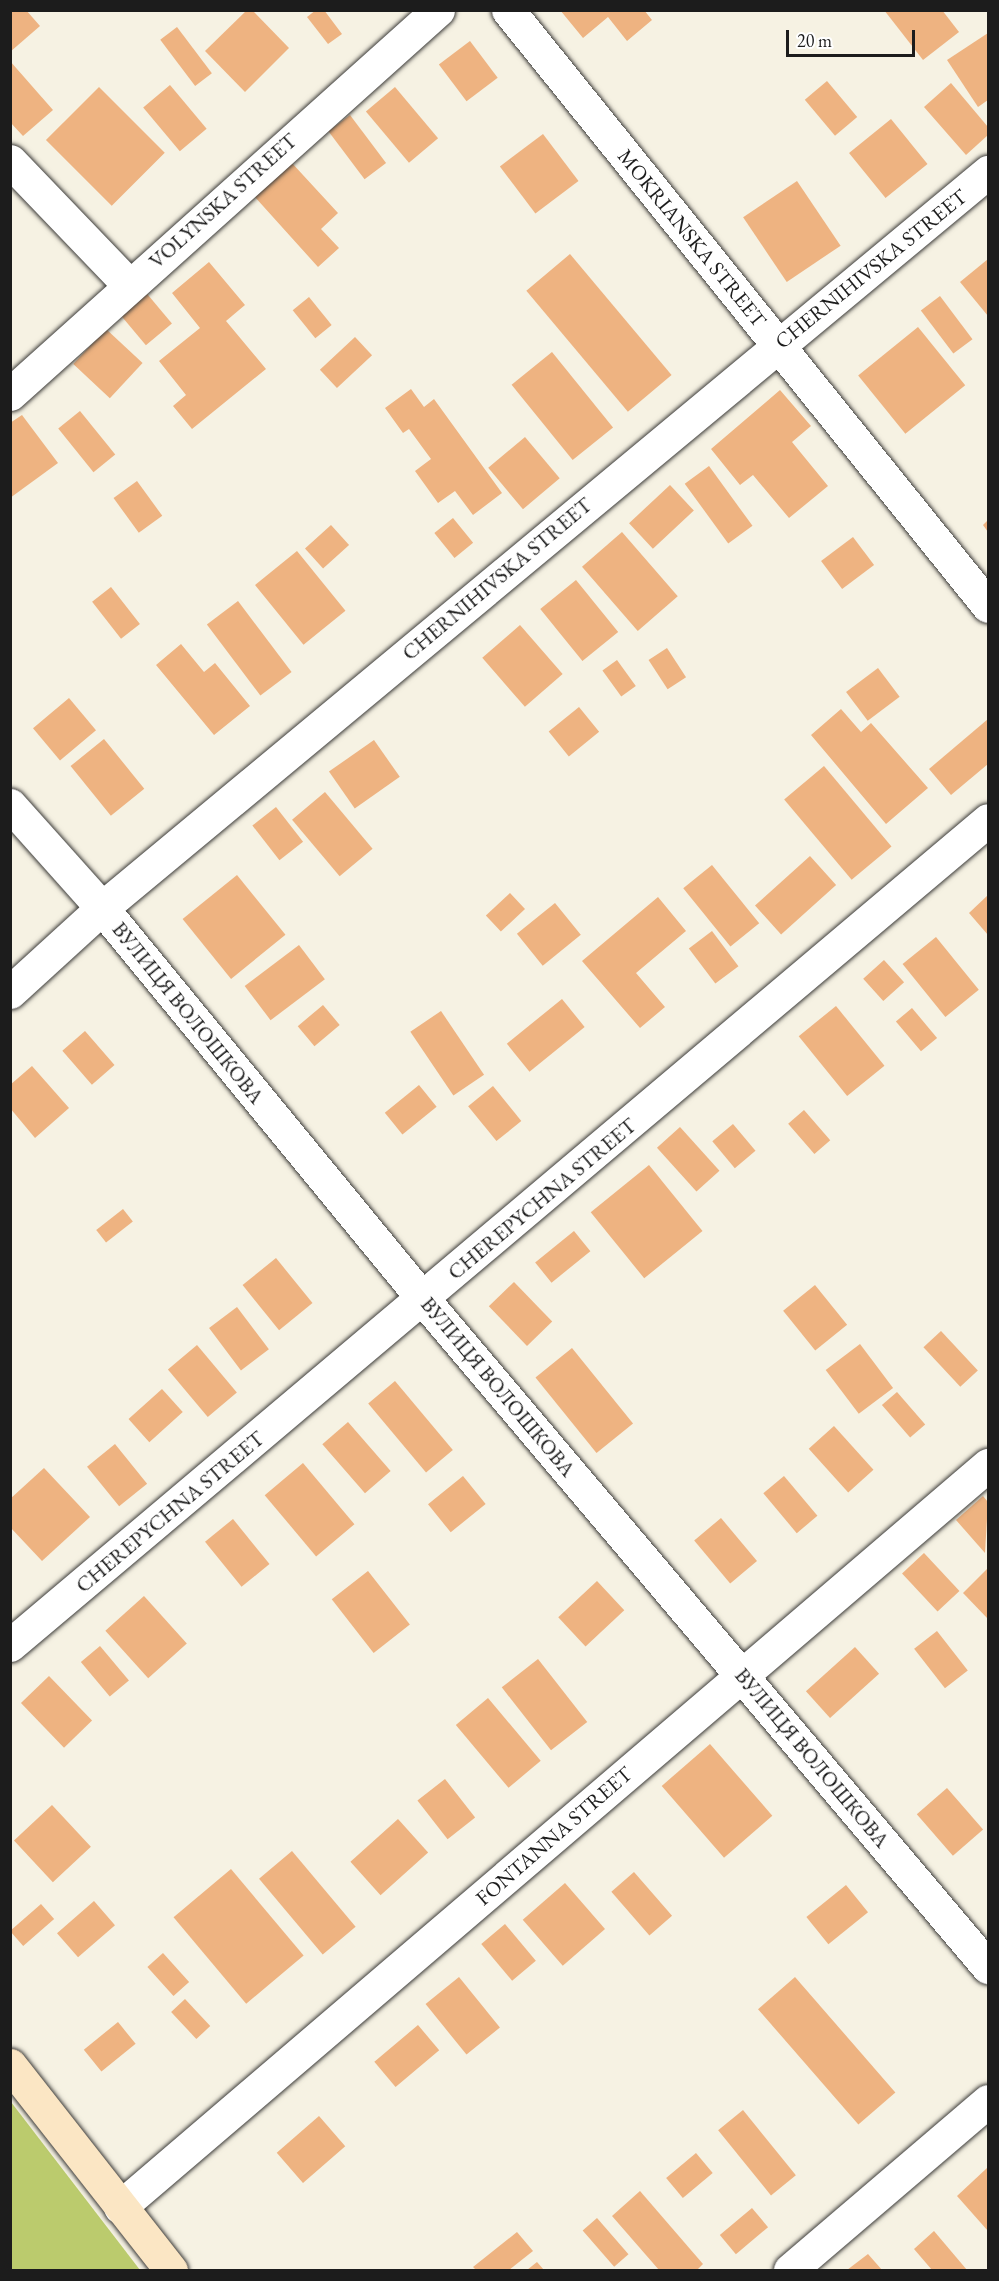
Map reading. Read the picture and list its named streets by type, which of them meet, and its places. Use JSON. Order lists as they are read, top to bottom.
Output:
{
  "streets": {
    "street": [
      "VOLYNSKA STREET",
      "MOKRIANSKA STREET",
      "CHERNIHIVSKA STREET",
      "ВУЛИЦЯ ВОЛОШКОВА",
      "CHEREPYCHNA STREET",
      "FONTANNA STREET"
    ]
  },
  "crossings": [
    ["MOKRIANSKA STREET", "CHERNIHIVSKA STREET"],
    ["CHERNIHIVSKA STREET", "ВУЛИЦЯ ВОЛОШКОВА"],
    ["ВУЛИЦЯ ВОЛОШКОВА", "CHEREPYCHNA STREET"],
    ["ВУЛИЦЯ ВОЛОШКОВА", "FONTANNA STREET"]
  ],
  "scale_bar": "20 m"
}
